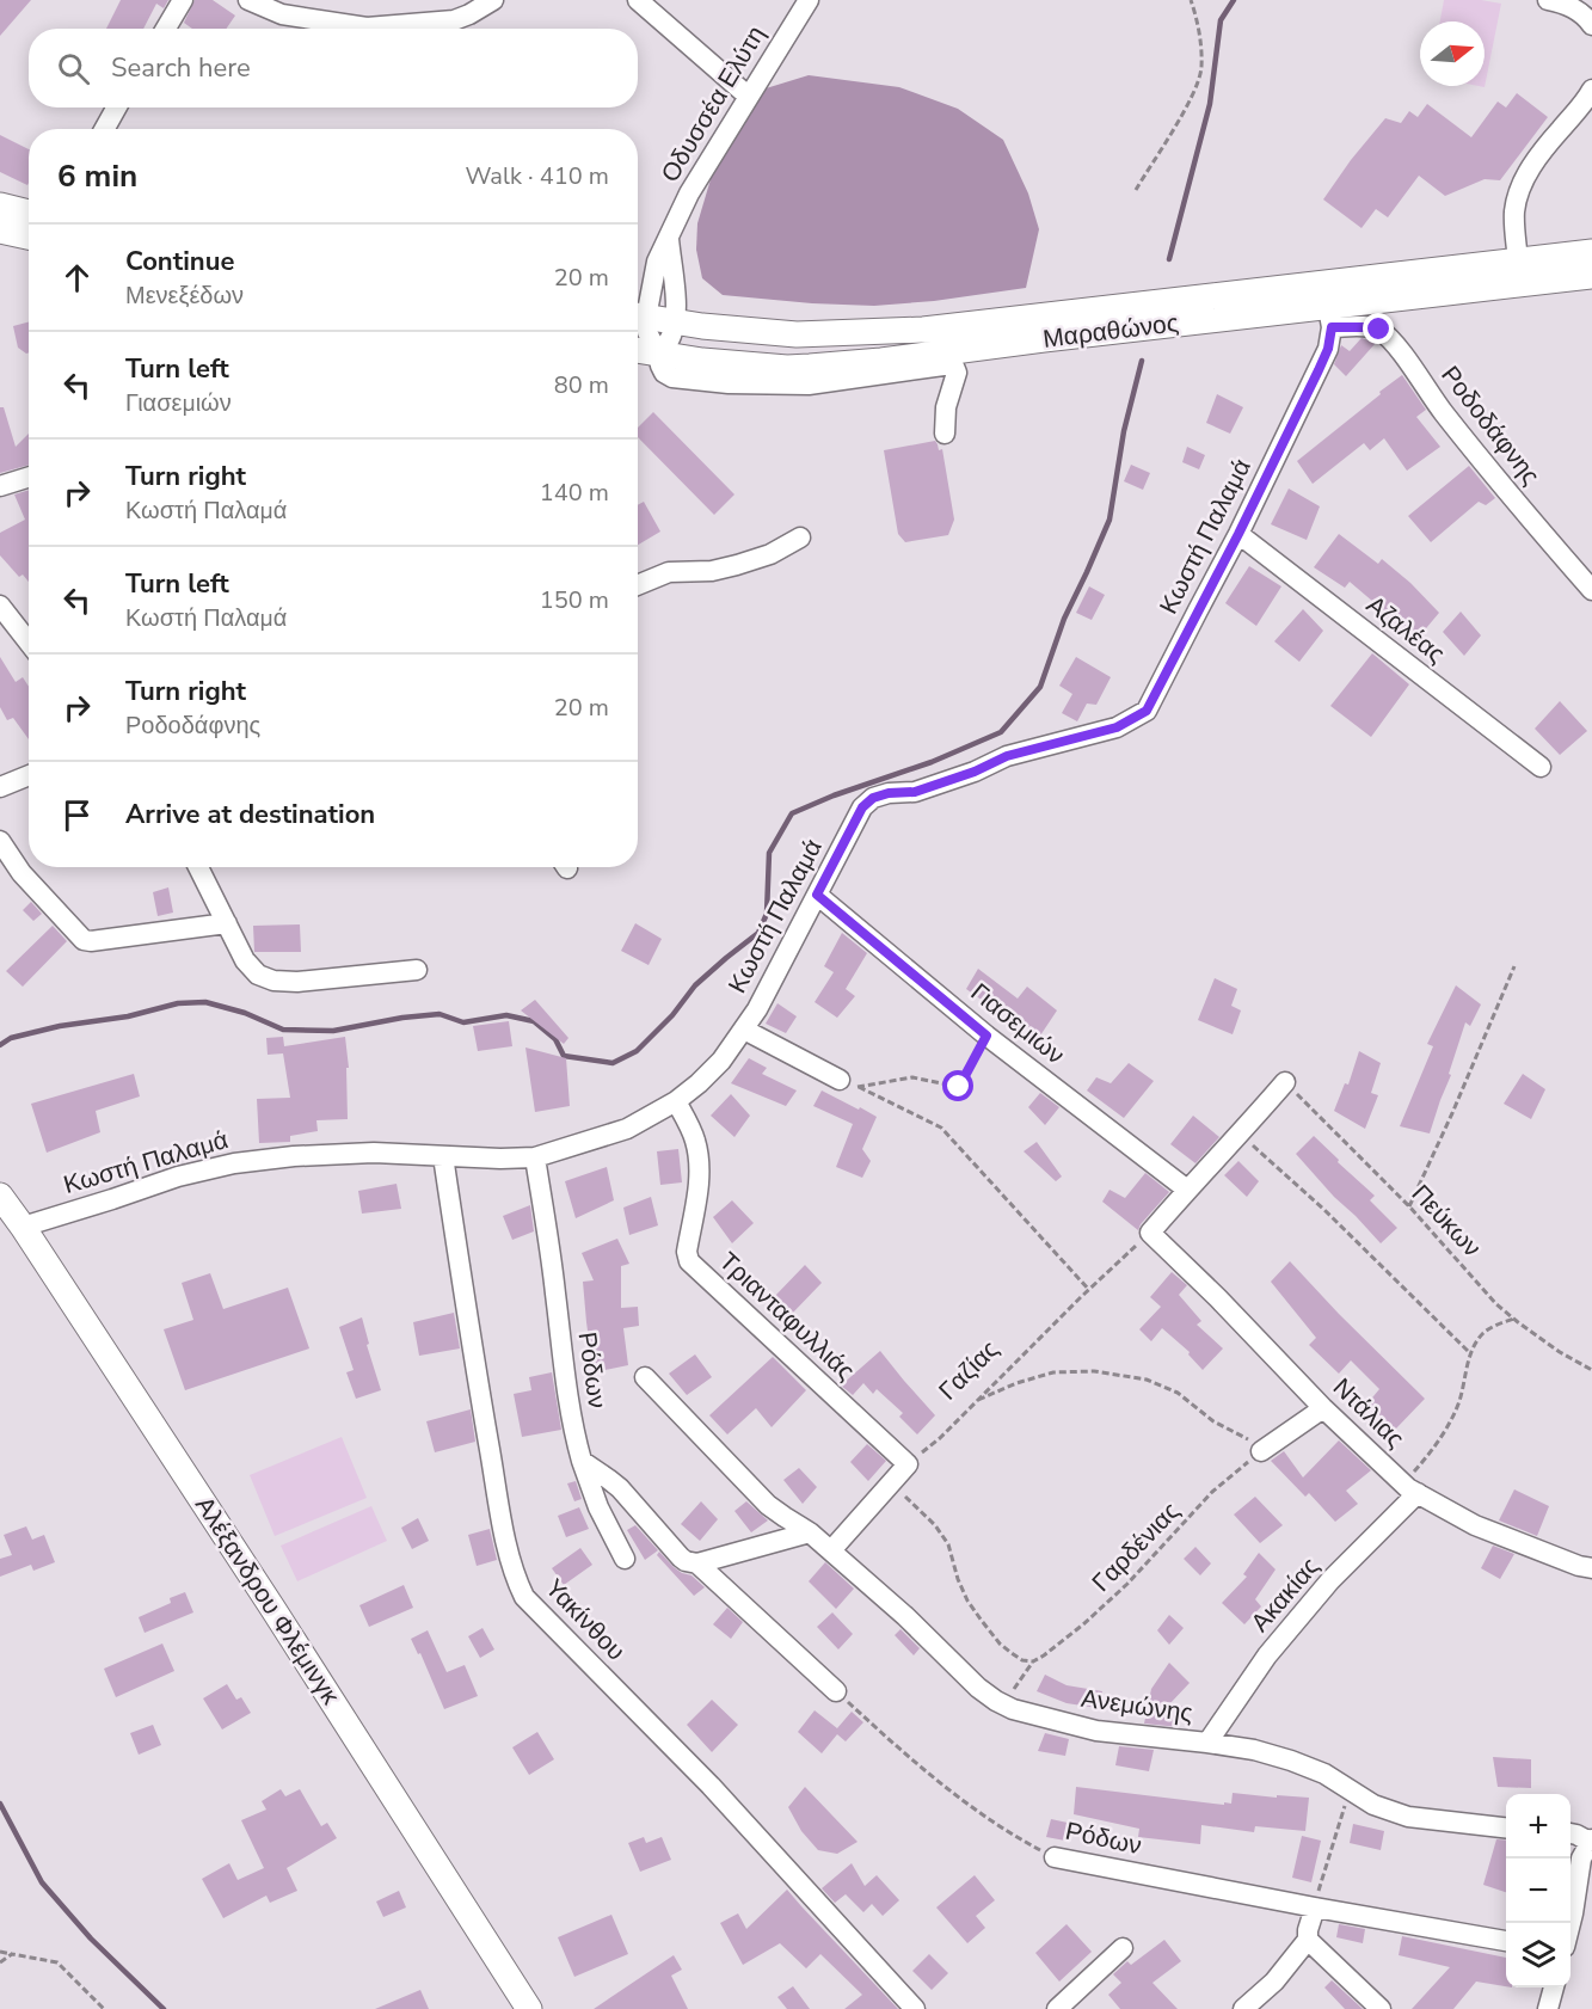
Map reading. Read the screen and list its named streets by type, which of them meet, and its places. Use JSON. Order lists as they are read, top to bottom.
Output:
{
  "streets": {
    "main road": ["Μαραθώνος", "Αλέξανδρου Φλέμινγκ"],
    "street": [
      "Οδυσσέα Ελύτη",
      "Ροδοδάφνης",
      "Κωστή Παλαμά",
      "Αζαλέας",
      "Γιασεμιών",
      "Τριανταφυλλιάς",
      "Ρόδων",
      "Ντάλιας",
      "Ακακίας",
      "Υακίνθου",
      "Ανεμώνης"
    ],
    "path": ["Πεύκων", "Γαζίας", "Γαρδένιας"]
  },
  "crossings": [
    ["Οδυσσέα Ελύτη", "Μαραθώνος"],
    ["Μαραθώνος", "Ροδοδάφνης"],
    ["Μαραθώνος", "Κωστή Παλαμά"],
    ["Ροδοδάφνης", "Κωστή Παλαμά"],
    ["Κωστή Παλαμά", "Αζαλέας"],
    ["Κωστή Παλαμά", "Γιασεμιών"],
    ["Κωστή Παλαμά", "Τριανταφυλλιάς"],
    ["Κωστή Παλαμά", "Ρόδων"],
    ["Κωστή Παλαμά", "Αλέξανδρου Φλέμινγκ"],
    ["Κωστή Παλαμά", "Υακίνθου"],
    ["Τριανταφυλλιάς", "Γαζίας"],
    ["Γαζίας", "Ντάλιας"],
    ["Ντάλιας", "Ακακίας"],
    ["Γαρδένιας", "Ανεμώνης"],
    ["Ακακίας", "Ανεμώνης"]
  ],
  "north": "right",
  "page": {
    "search": "Search here",
    "heading": ["6 min", "Walk · 410 m"],
    "list": [
      ["Continue", "Μενεξέδων", "20 m"],
      ["Turn left", "Γιασεμιών", "80 m"],
      ["Turn right", "Κωστή Παλαμά", "140 m"],
      ["Turn left", "Κωστή Παλαμά", "150 m"],
      ["Turn right", "Ροδοδάφνης", "20 m"],
      "Arrive at destination"
    ],
    "map_buttons": ["+", "−"]
  }
}
